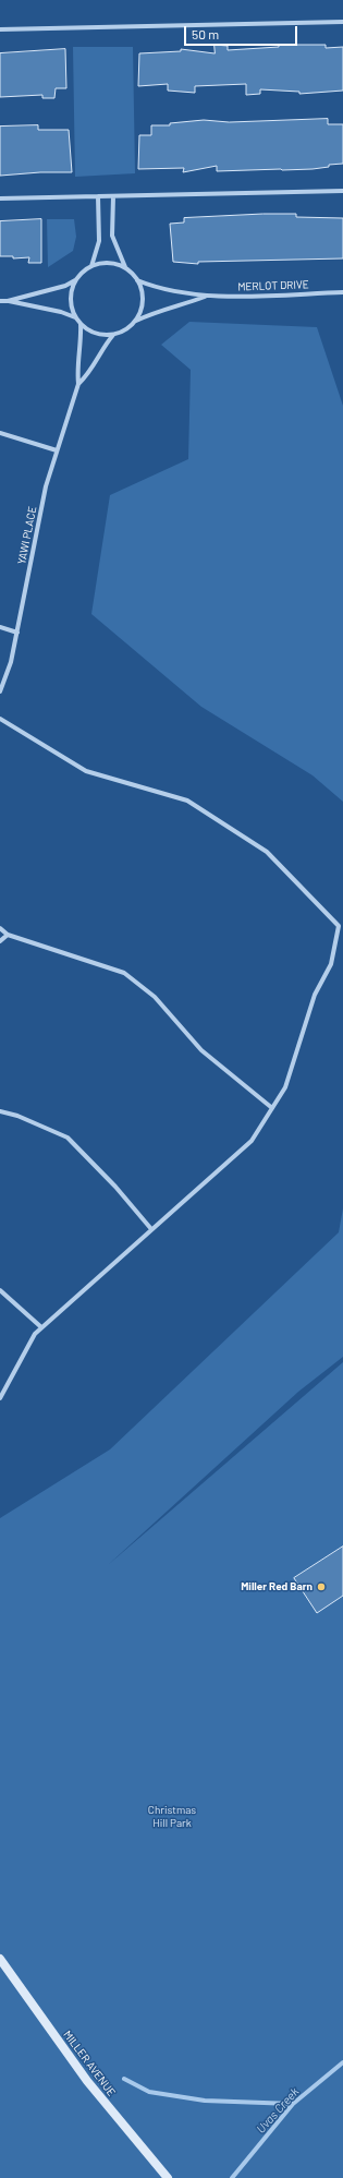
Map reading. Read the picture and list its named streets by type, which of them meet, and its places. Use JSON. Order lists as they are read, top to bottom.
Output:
{
  "streets": {
    "street": ["MERLOT DRIVE", "YAWI PLACE", "MILLER AVENUE"]
  },
  "water": ["Uvas Creek"],
  "parks": ["Christmas Hill Park"],
  "places": ["Miller Red Barn"],
  "scale_bar": "50 m"
}
